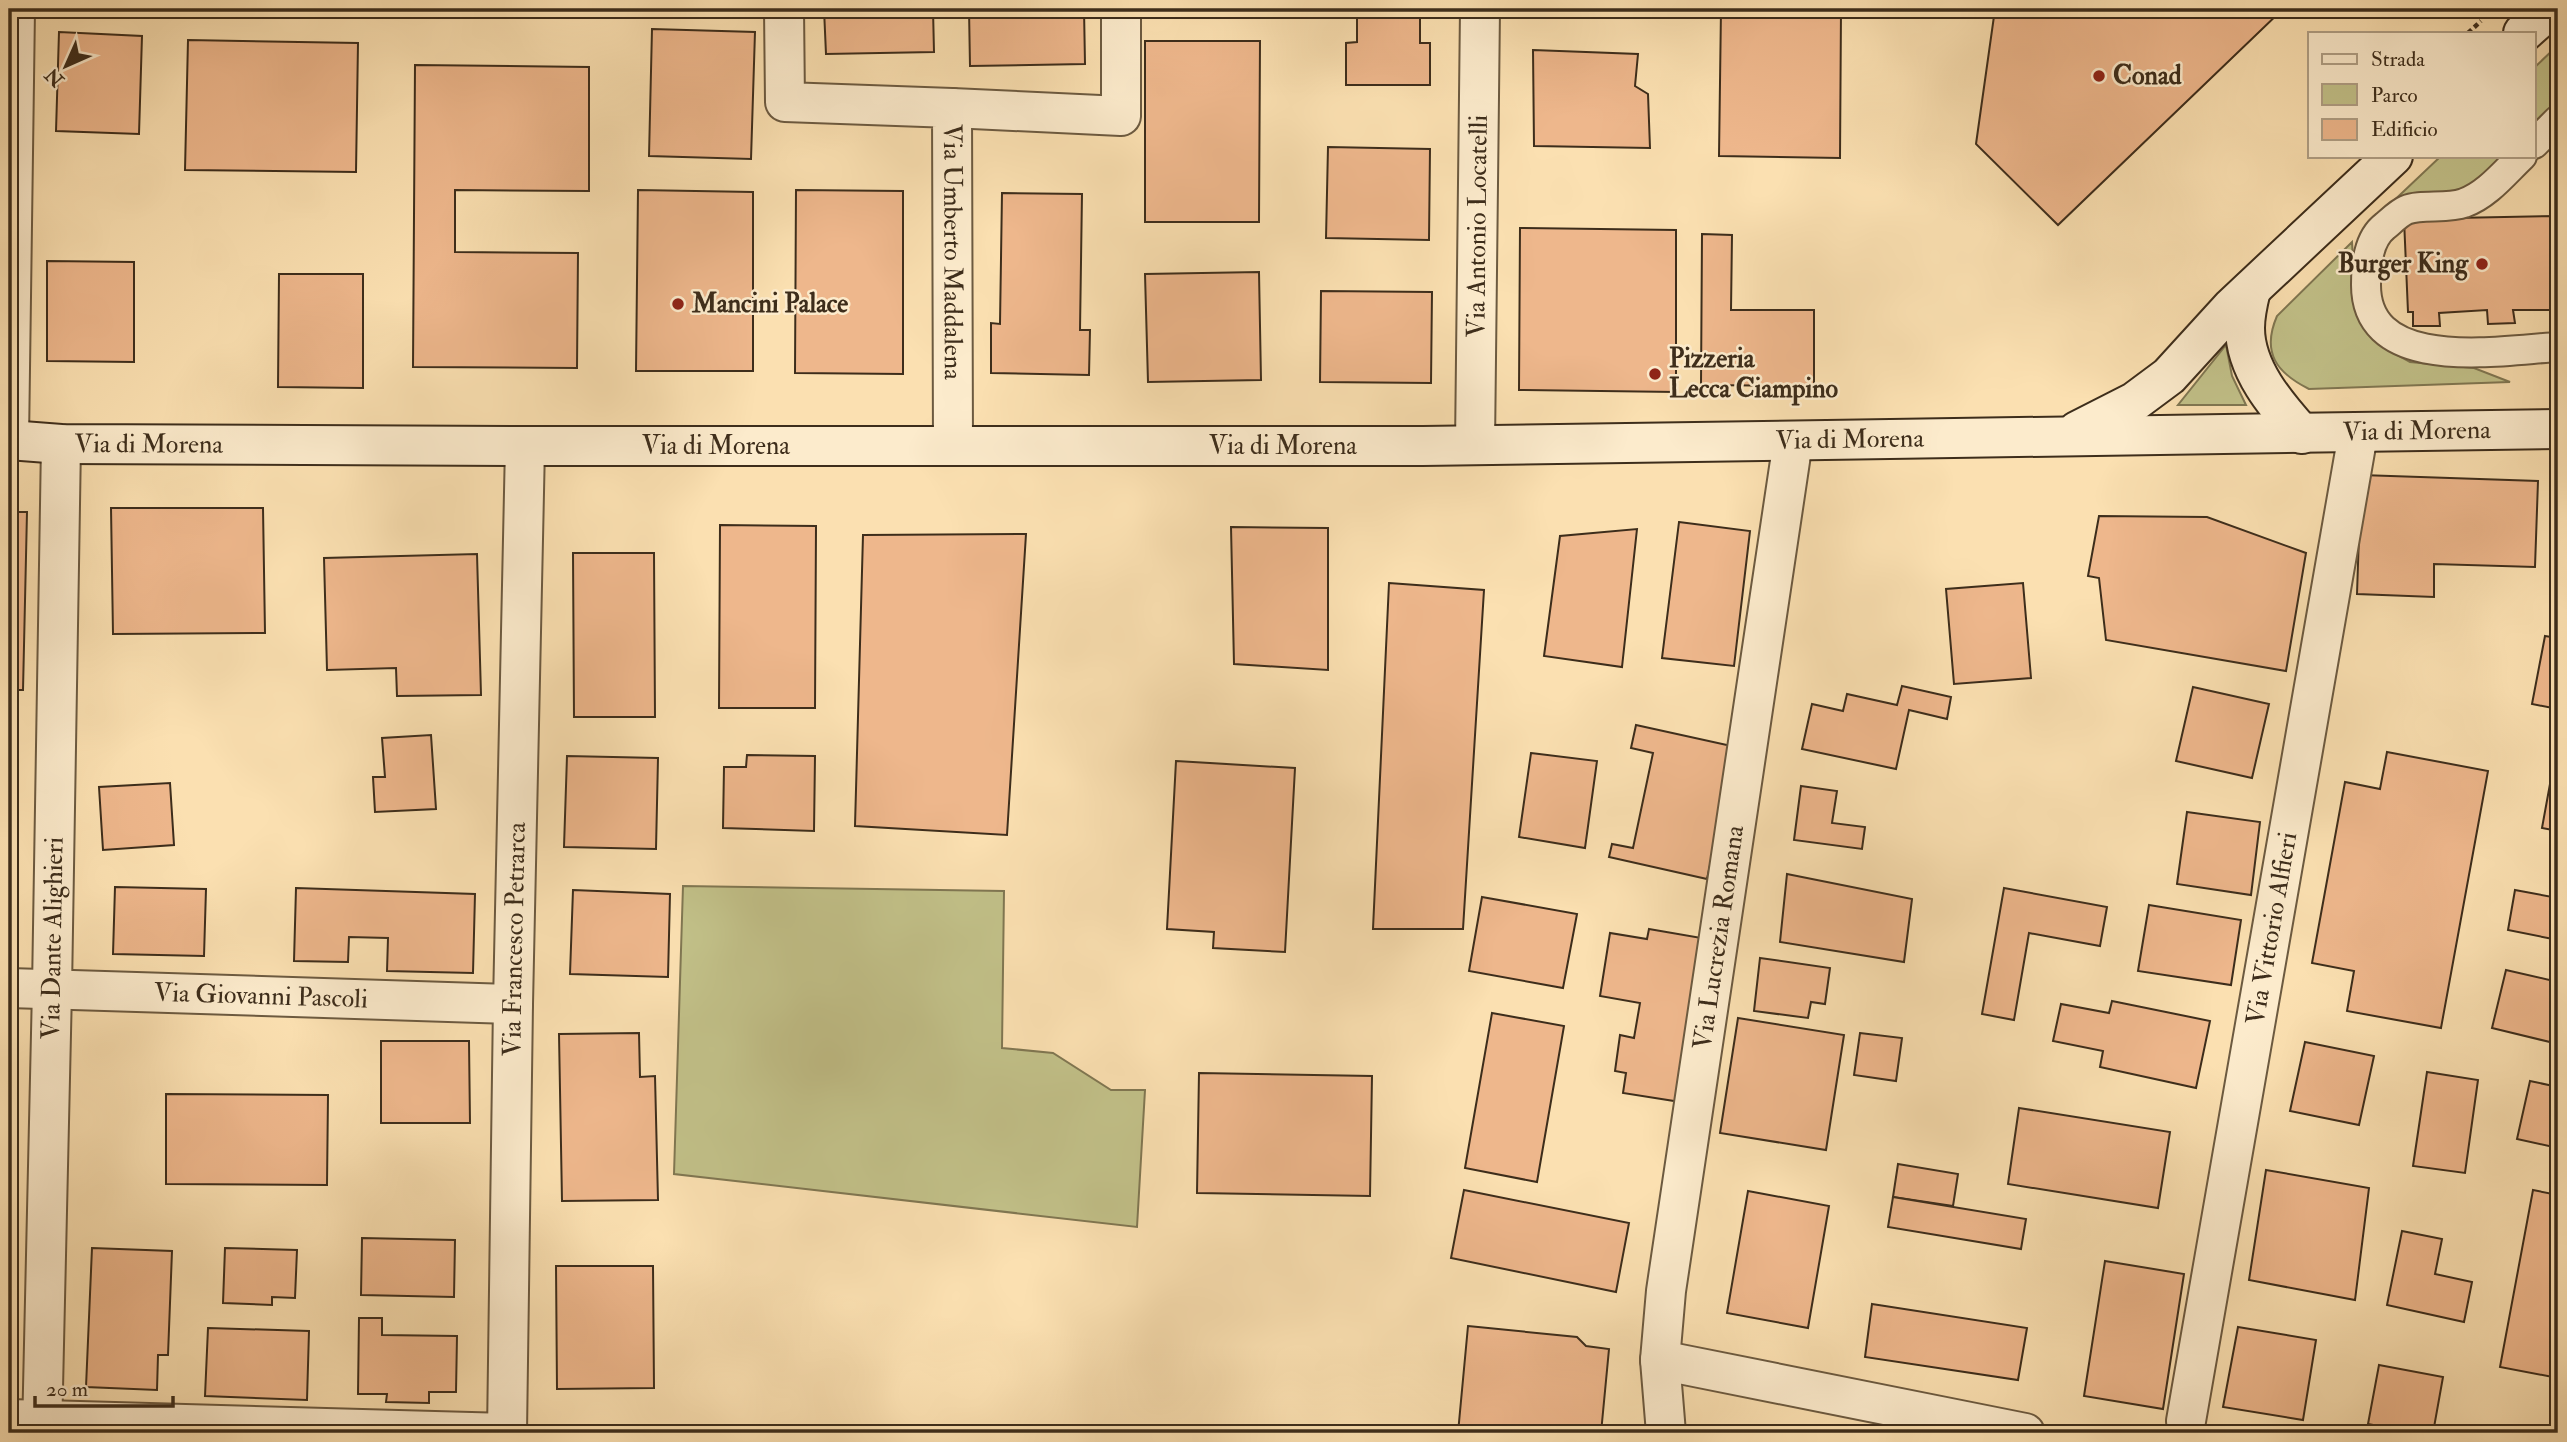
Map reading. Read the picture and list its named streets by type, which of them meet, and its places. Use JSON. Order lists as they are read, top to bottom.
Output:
{
  "streets": {
    "street": [
      "Via Antonio Locatelli",
      "Via Umberto Maddalena",
      "Via di Morena",
      "Via Vittorio Alfieri",
      "Via Lucrezia Romana",
      "Via Dante Alighieri",
      "Via Francesco Petrarca",
      "Via Giovanni Pascoli"
    ]
  },
  "crossings": [
    ["Via Antonio Locatelli", "Via di Morena"],
    ["Via Umberto Maddalena", "Via di Morena"],
    ["Via di Morena", "Via Vittorio Alfieri"],
    ["Via di Morena", "Via Lucrezia Romana"],
    ["Via di Morena", "Via Dante Alighieri"],
    ["Via di Morena", "Via Francesco Petrarca"],
    ["Via Dante Alighieri", "Via Giovanni Pascoli"],
    ["Via Francesco Petrarca", "Via Giovanni Pascoli"]
  ],
  "places": [
    "Conad",
    "Burger King",
    "Mancini Palace",
    "Pizzeria Lecca Ciampino"
  ],
  "legend": ["Strada", "Parco", "Edificio"],
  "scale_bar": "20 m",
  "north": "bottom left"
}
